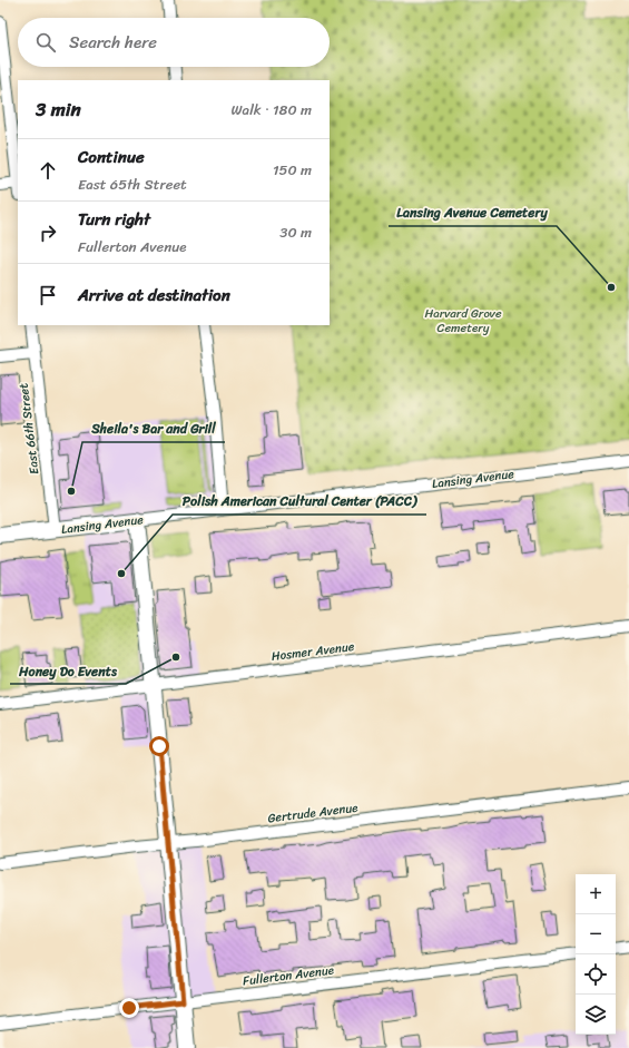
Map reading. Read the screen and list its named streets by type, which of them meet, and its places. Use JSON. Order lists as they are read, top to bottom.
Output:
{
  "streets": {
    "street": [
      "East 66th Street",
      "Lansing Avenue",
      "Hosmer Avenue",
      "Gertrude Avenue",
      "Fullerton Avenue"
    ]
  },
  "crossings": [
    ["East 66th Street", "Lansing Avenue"]
  ],
  "parks": ["Harvard Grove Cemetery"],
  "places": [
    "Lansing Avenue Cemetery",
    "Sheila's Bar and Grill",
    "Polish American Cultural Center (PACC)",
    "Honey Do Events"
  ],
  "page": {
    "search": "Search here",
    "heading": ["3 min", "Walk · 180 m"],
    "list": [
      ["Continue", "East 65th Street", "150 m"],
      ["Turn right", "Fullerton Avenue", "30 m"],
      "Arrive at destination"
    ],
    "map_buttons": ["+", "−"]
  }
}
